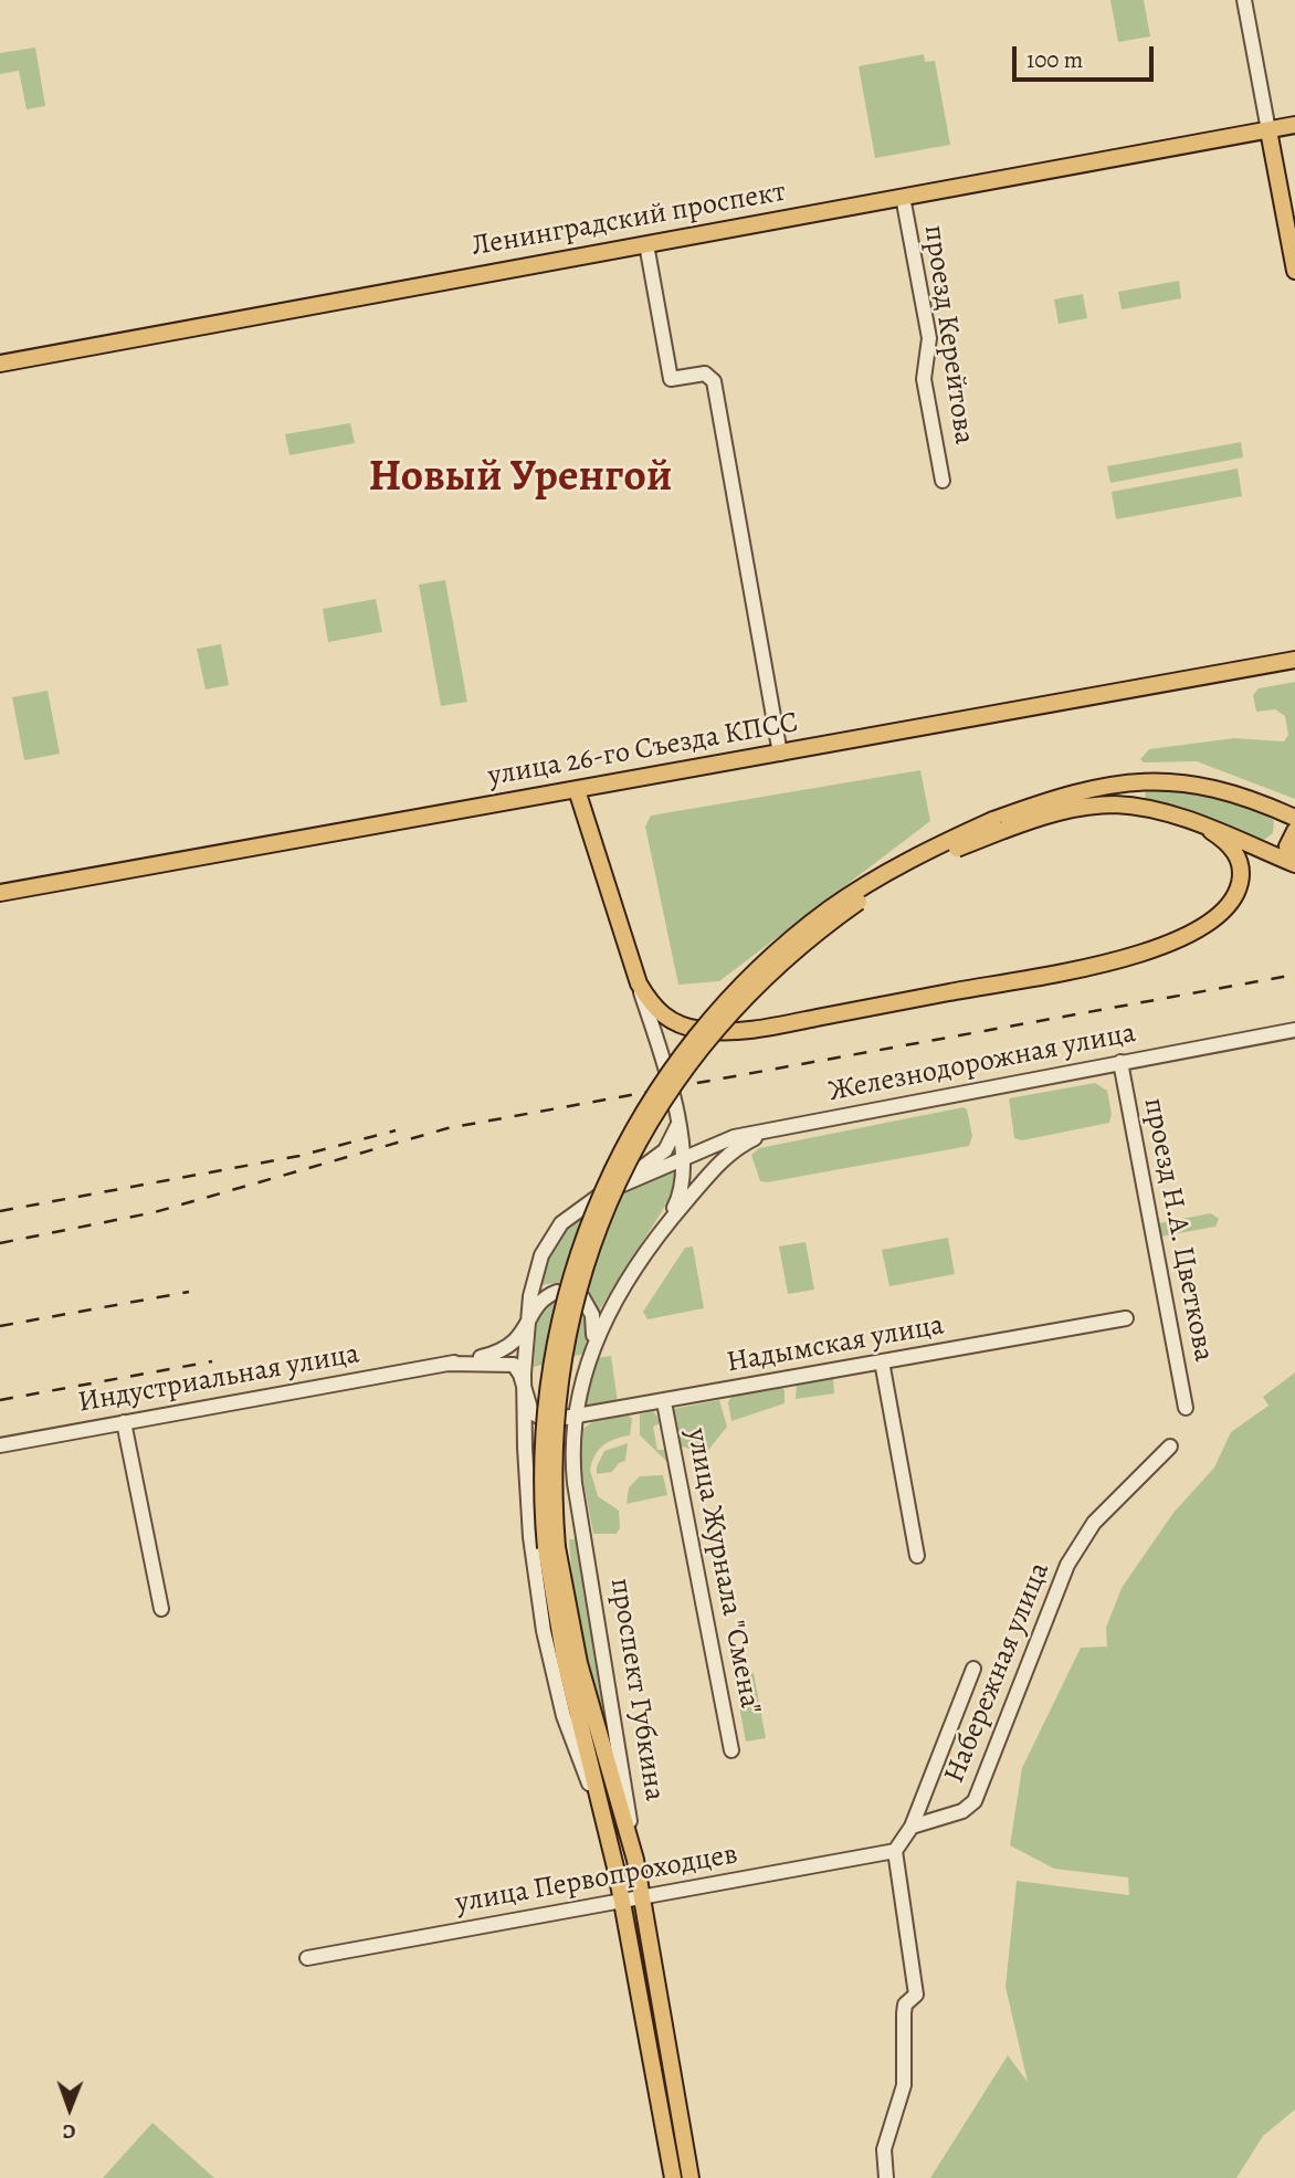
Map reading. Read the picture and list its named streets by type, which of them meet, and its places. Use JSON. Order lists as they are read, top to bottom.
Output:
{
  "streets": {
    "main road": ["Ленинградский проспект", "улица 26-го Съезда КПСС", "проспект Губкина"],
    "street": [
      "проезд Керейтова",
      "Железнодорожная улица",
      "проезд Н.А. Цветкова",
      "Надымская улица",
      "Индустриальная улица",
      "улица Журнала \"Смена\"",
      "Набережная улица",
      "улица Первопроходцев"
    ]
  },
  "crossings": [
    ["Ленинградский проспект", "проезд Керейтова"],
    ["Железнодорожная улица", "проезд Н.А. Цветкова"],
    ["Железнодорожная улица", "проспект Губкина"],
    ["Надымская улица", "Индустриальная улица"],
    ["Надымская улица", "улица Журнала \"Смена\""],
    ["Надымская улица", "проспект Губкина"],
    ["Индустриальная улица", "проспект Губкина"],
    ["проспект Губкина", "улица Первопроходцев"]
  ],
  "districts": ["Новый Уренгой"],
  "scale_bar": "100 m",
  "north": "bottom"
}
